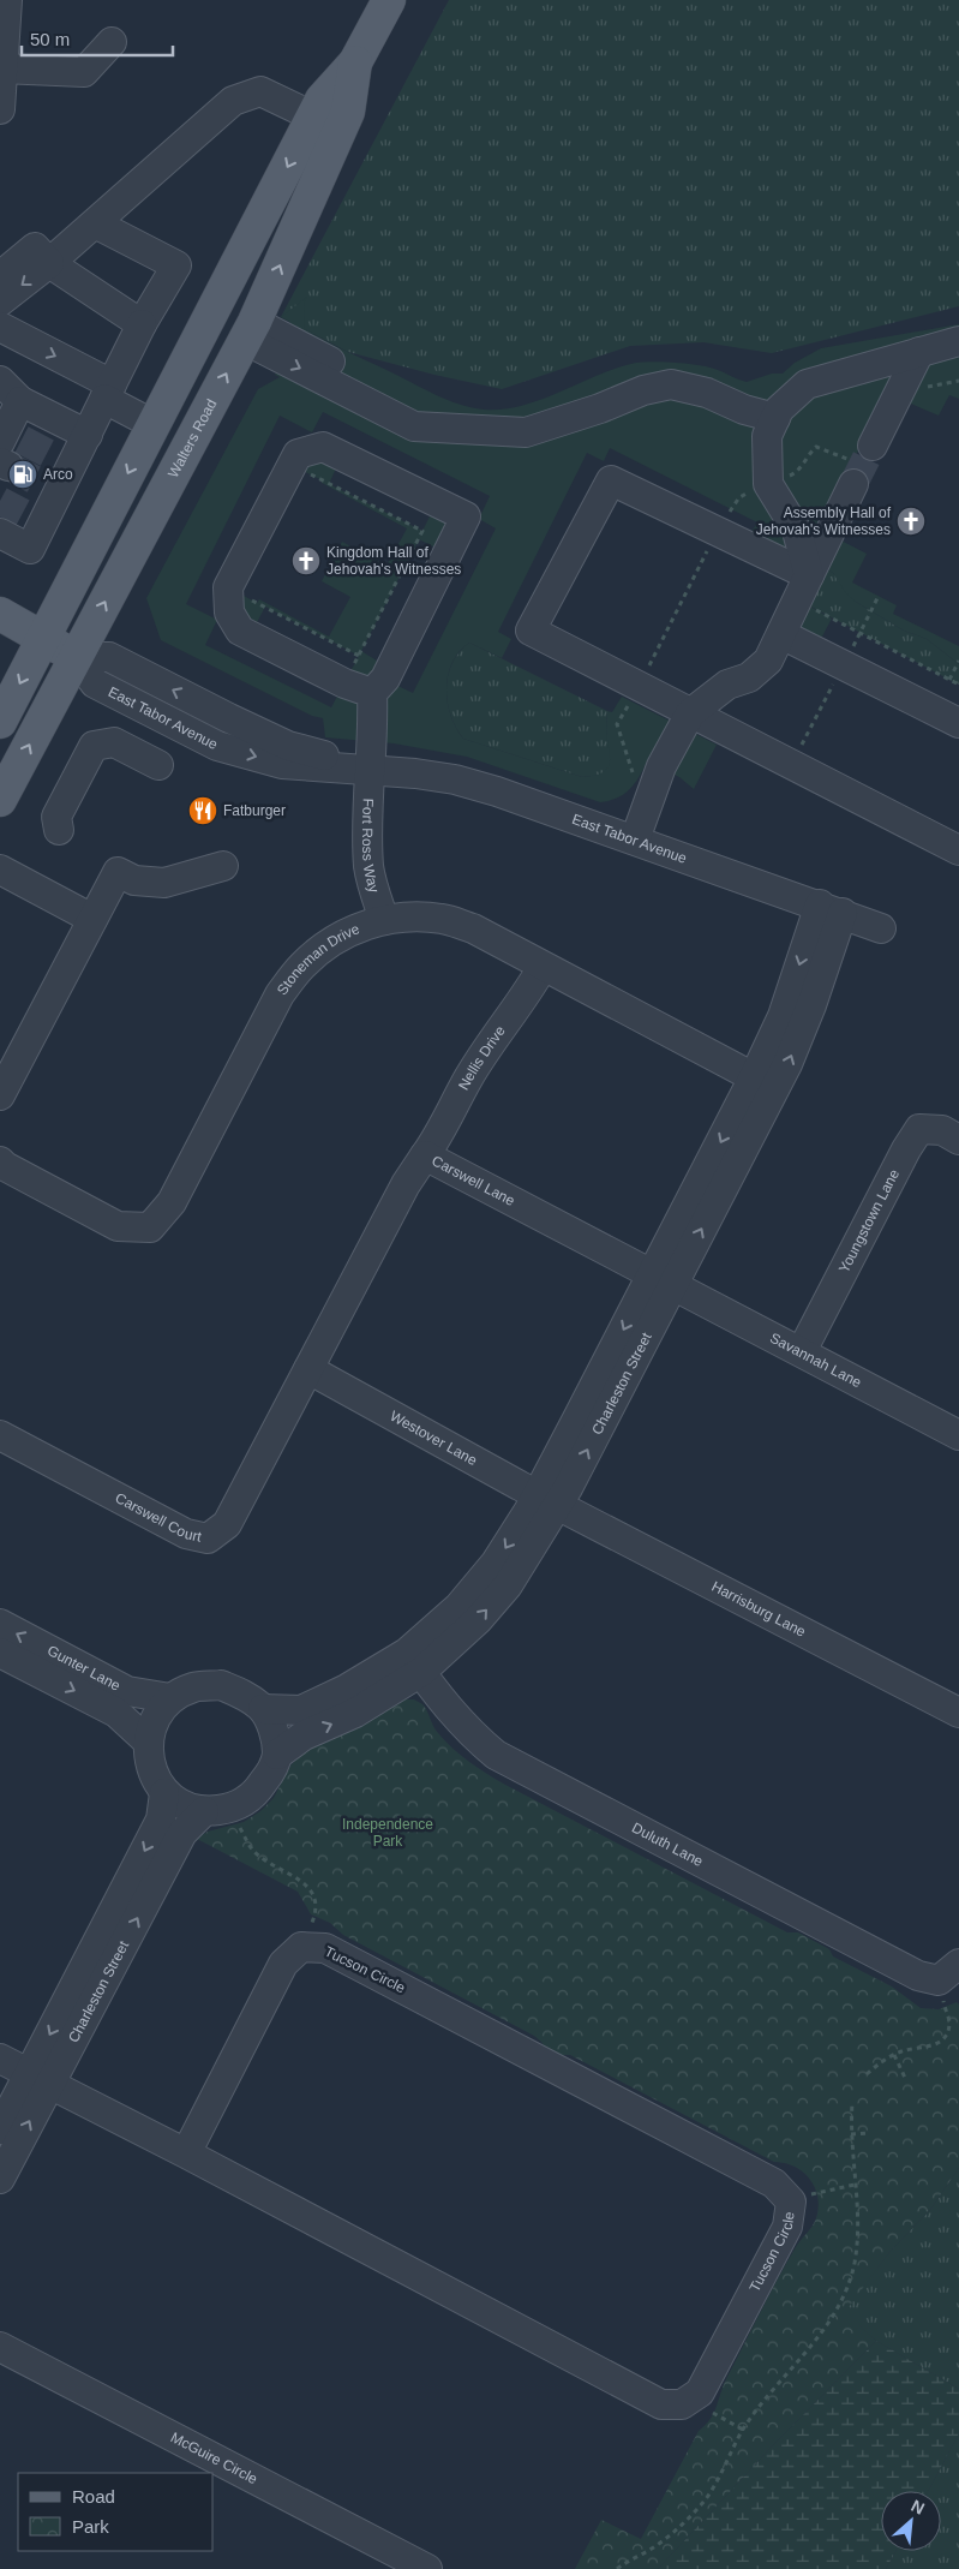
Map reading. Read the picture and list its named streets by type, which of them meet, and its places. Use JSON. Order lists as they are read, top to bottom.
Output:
{
  "streets": {
    "main road": ["Walters Road", "East Tabor Avenue"],
    "street": [
      "Fort Ross Way",
      "Stoneman Drive",
      "Nellis Drive",
      "Carswell Lane",
      "Youngstown Lane",
      "Savannah Lane",
      "Charleston Street",
      "Westover Lane",
      "Carswell Court",
      "Harrisburg Lane",
      "Gunter Lane",
      "Duluth Lane",
      "Tucson Circle",
      "McGuire Circle"
    ]
  },
  "crossings": [
    ["Walters Road", "East Tabor Avenue"],
    ["East Tabor Avenue", "Fort Ross Way"],
    ["East Tabor Avenue", "Charleston Street"],
    ["Fort Ross Way", "Stoneman Drive"],
    ["Stoneman Drive", "Nellis Drive"],
    ["Stoneman Drive", "Charleston Street"],
    ["Nellis Drive", "Carswell Lane"],
    ["Carswell Lane", "Savannah Lane"],
    ["Carswell Lane", "Charleston Street"],
    ["Carswell Lane", "Westover Lane"],
    ["Carswell Lane", "Carswell Court"],
    ["Youngstown Lane", "Savannah Lane"],
    ["Savannah Lane", "Charleston Street"],
    ["Charleston Street", "Westover Lane"],
    ["Charleston Street", "Harrisburg Lane"],
    ["Charleston Street", "Gunter Lane"],
    ["Charleston Street", "Duluth Lane"],
    ["Westover Lane", "Carswell Court"],
    ["Westover Lane", "Harrisburg Lane"]
  ],
  "parks": ["Independence Park"],
  "places": {
    "fuel station": ["Arco"],
    "church": ["Assembly Hall of Jehovah's Witnesses", "Kingdom Hall of Jehovah's Witnesses"],
    "restaurant": ["Fatburger"]
  },
  "legend": ["Road", "Park"],
  "scale_bar": "50 m",
  "north": "top right"
}
